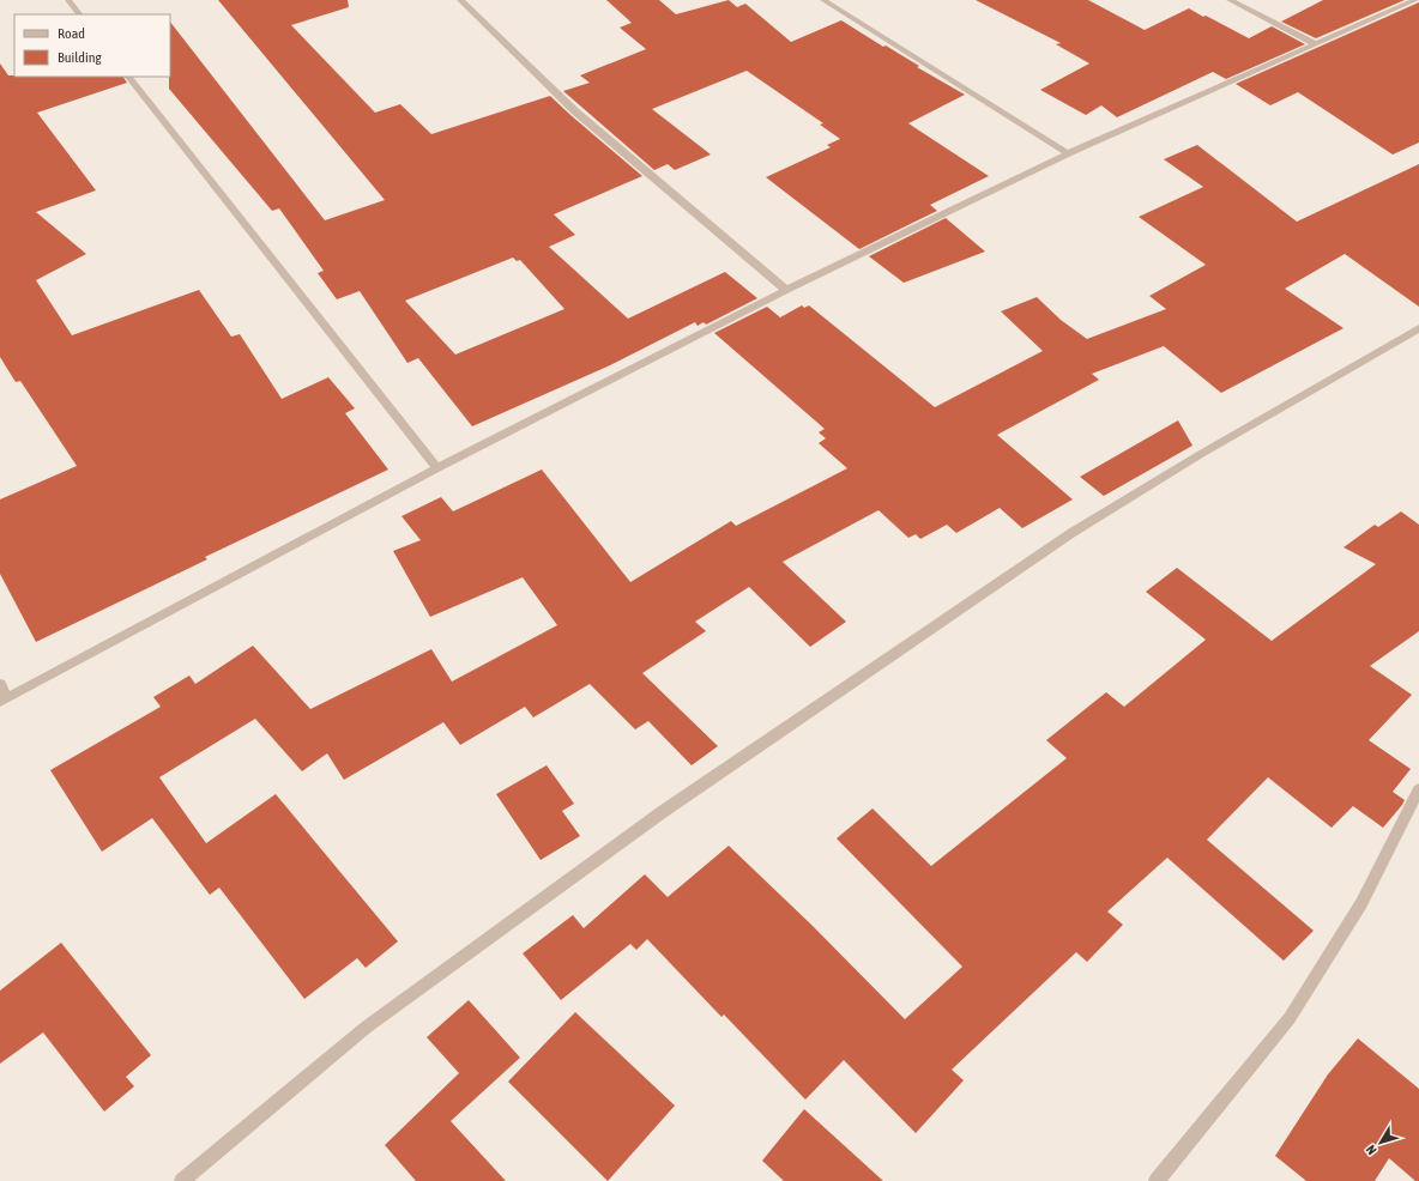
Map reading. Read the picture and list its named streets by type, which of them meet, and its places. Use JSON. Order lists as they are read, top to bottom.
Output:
{
  "legend": ["Road", "Building"],
  "north": "bottom left"
}
